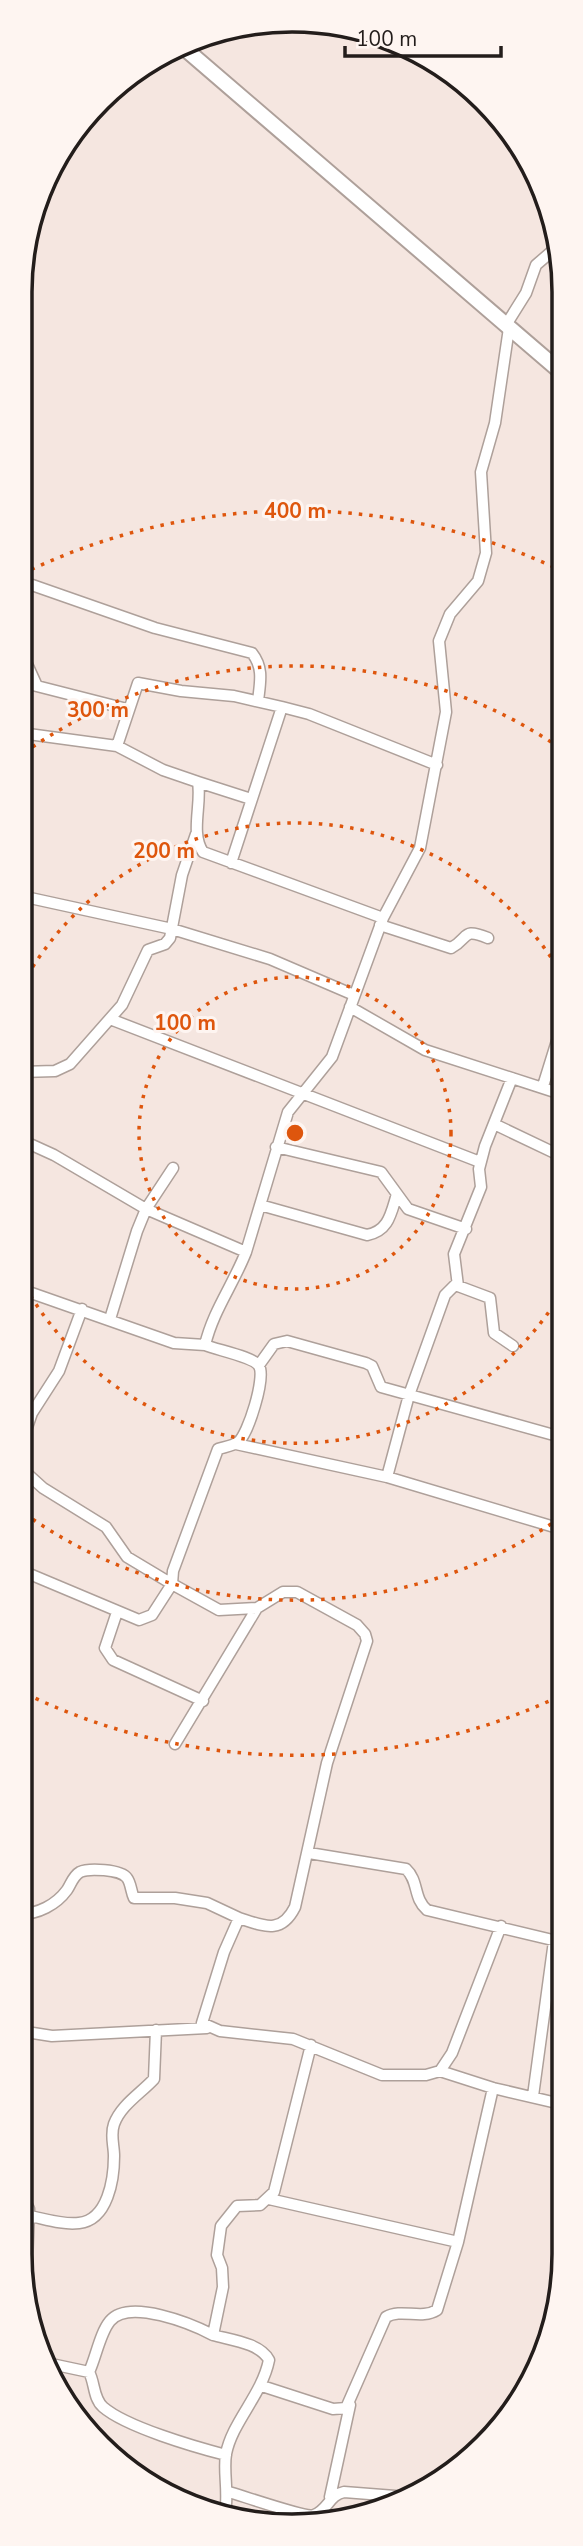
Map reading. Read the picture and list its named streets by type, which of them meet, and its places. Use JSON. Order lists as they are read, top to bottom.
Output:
{
  "scale_bar": "100 m",
  "rings": [
    "400 m",
    "300 m",
    "200 m",
    "100 m"
  ]
}
